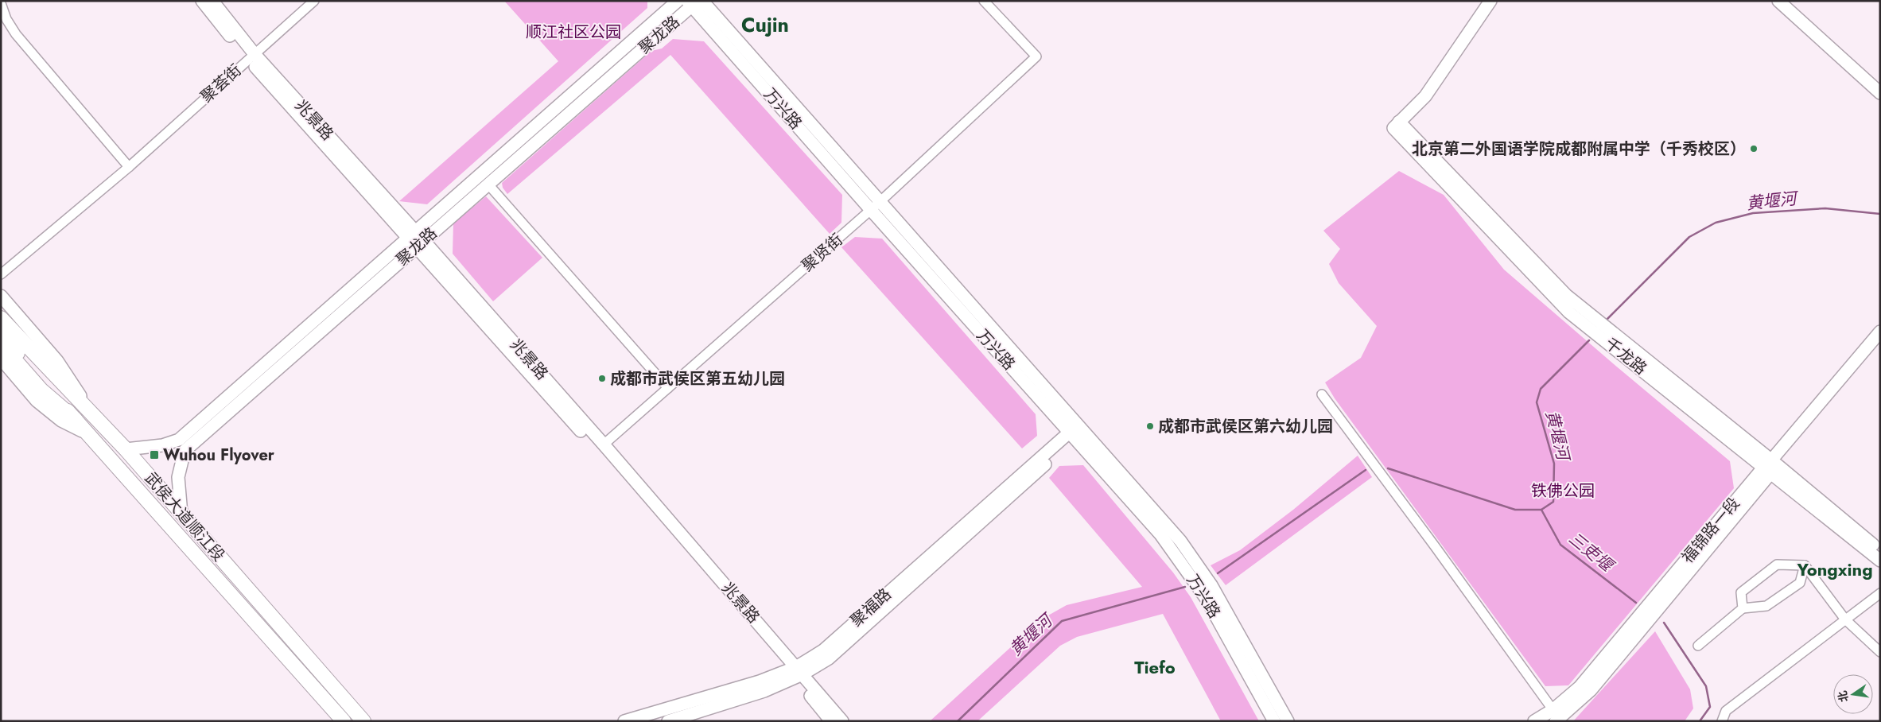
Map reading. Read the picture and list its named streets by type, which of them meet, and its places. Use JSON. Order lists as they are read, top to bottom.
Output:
{
  "streets": {
    "main road": ["武侯大道顺江段"],
    "street": [
      "聚龙路",
      "聚荟街",
      "万兴路",
      "兆景路",
      "聚贤街",
      "千龙路",
      "福锦路一段",
      "聚福路"
    ]
  },
  "crossings": [
    ["聚龙路", "万兴路"],
    ["聚龙路", "兆景路"],
    ["聚龙路", "武侯大道顺江段"],
    ["聚荟街", "兆景路"],
    ["万兴路", "聚贤街"],
    ["万兴路", "聚福路"],
    ["兆景路", "聚贤街"],
    ["兆景路", "聚福路"],
    ["千龙路", "福锦路一段"]
  ],
  "districts": ["Cujin", "Yongxing", "Tiefo"],
  "water": ["黄堰河", "三吏堰"],
  "parks": ["顺江社区公园", "铁佛公园"],
  "places": {
    "other": ["北京第二外国语学院成都附属中学（千秀校区）", "成都市武侯区第五幼儿园", "成都市武侯区第六幼儿园"],
    "transit": ["Wuhou Flyover"]
  },
  "north": "left"
}
